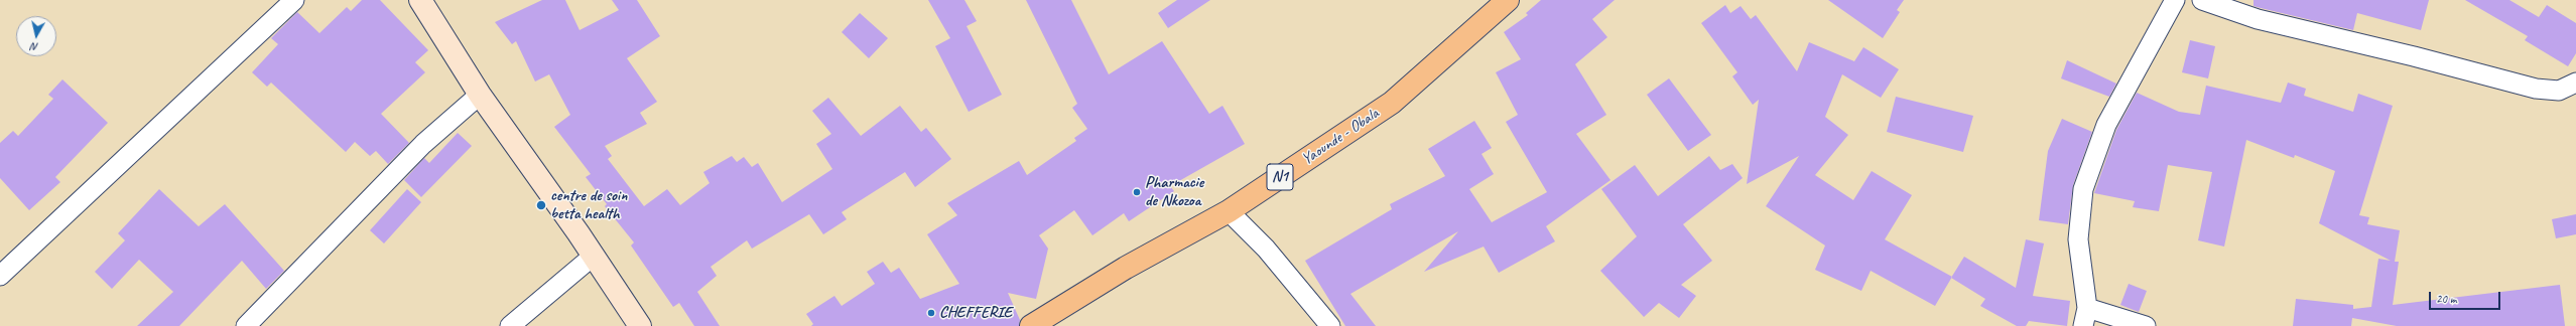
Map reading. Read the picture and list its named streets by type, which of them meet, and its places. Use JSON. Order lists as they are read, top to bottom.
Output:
{
  "streets": {
    "highway": ["Yaounde - Obala", "N1"]
  },
  "places": ["Pharmacie de Nkozoa", "centre de soin betta health", "CHEFFERIE"],
  "scale_bar": "20 m",
  "north": "bottom"
}
